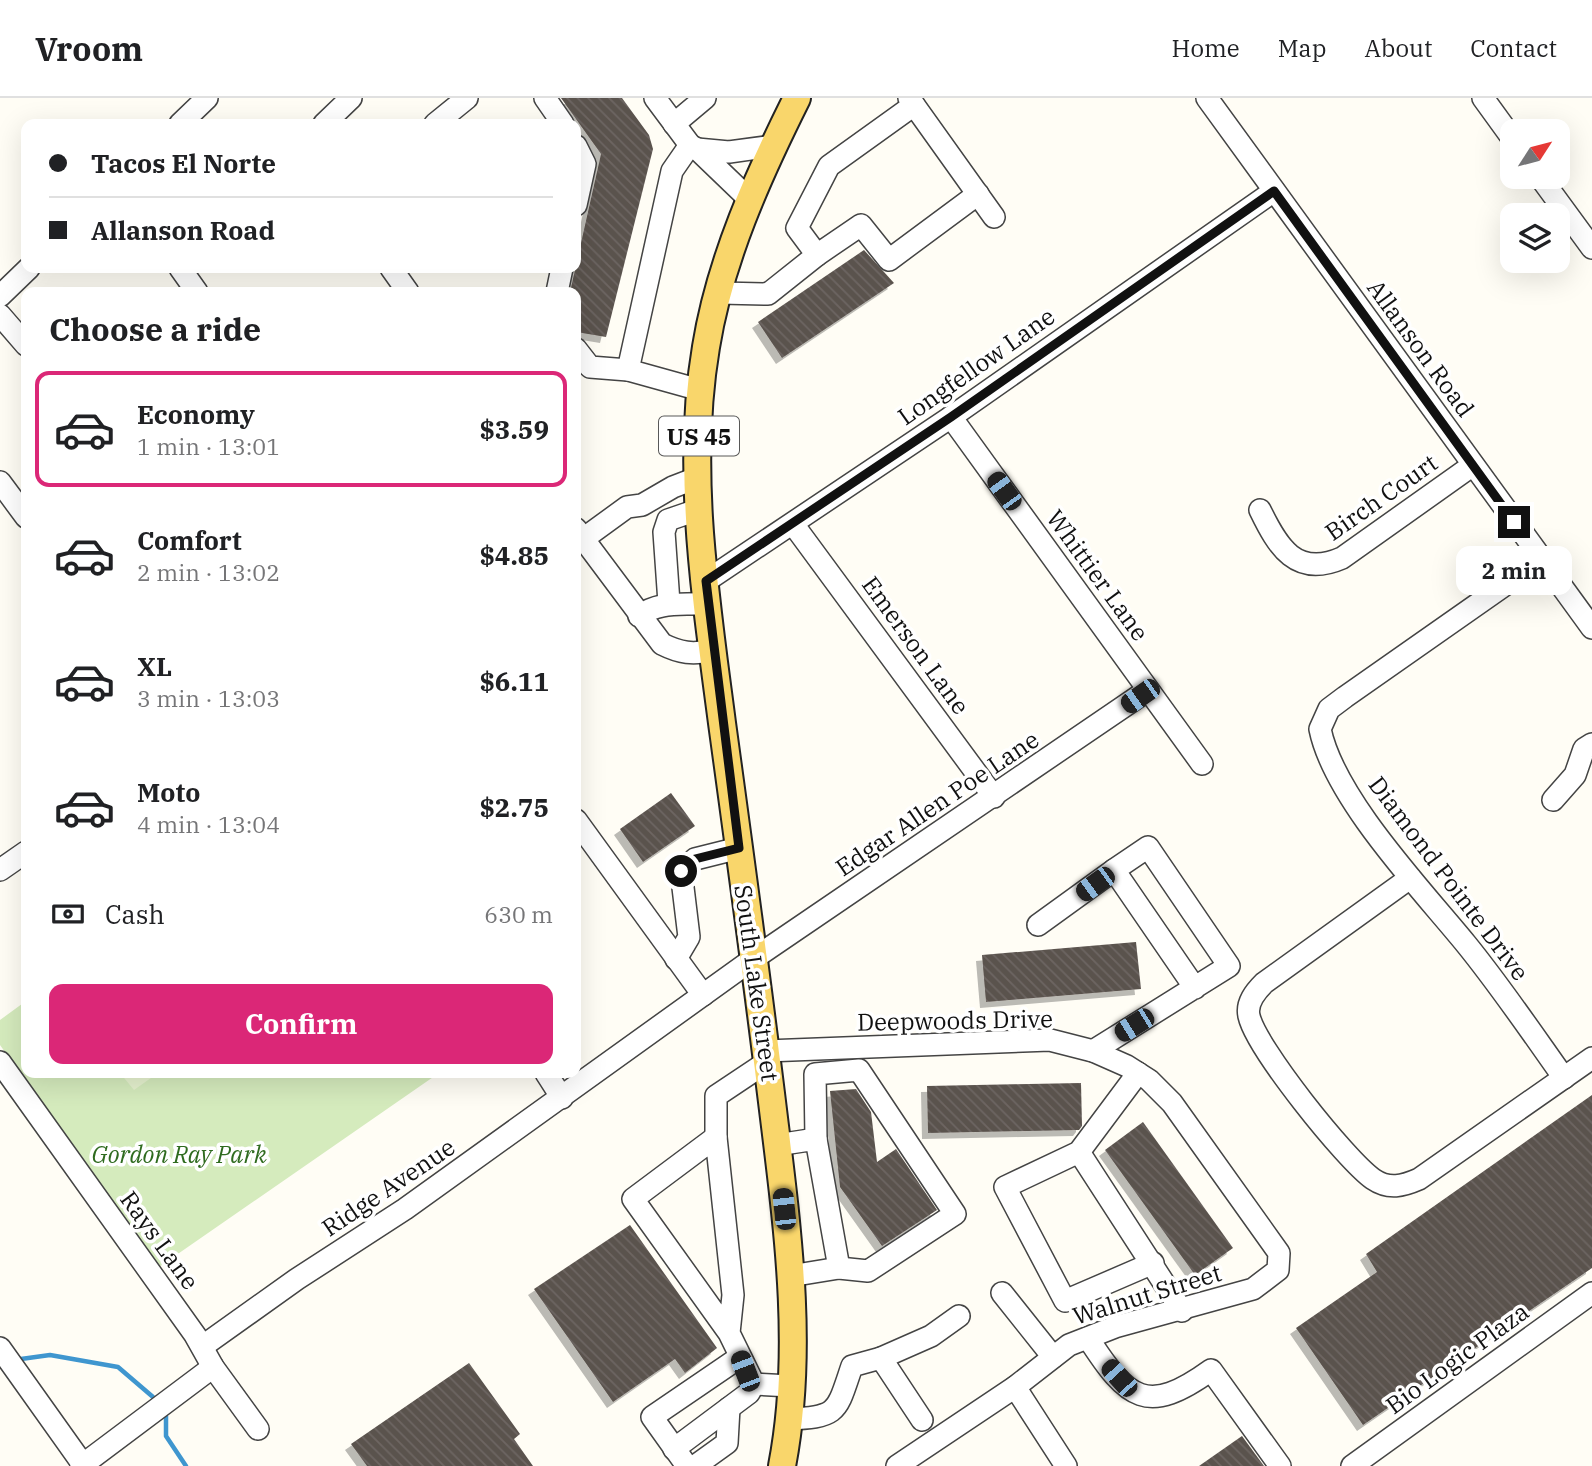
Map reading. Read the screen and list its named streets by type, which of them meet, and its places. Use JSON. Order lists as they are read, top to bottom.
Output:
{
  "streets": {
    "main road": ["US 45", "South Lake Street"],
    "street": [
      "Allanson Road",
      "Longfellow Lane",
      "Birch Court",
      "Whittier Lane",
      "Emerson Lane",
      "Edgar Allen Poe Lane",
      "Diamond Pointe Drive",
      "Deepwoods Drive",
      "Ridge Avenue",
      "Rays Lane",
      "Walnut Street",
      "Bio Logic Plaza"
    ]
  },
  "crossings": [
    ["Allanson Road", "Longfellow Lane"],
    ["Allanson Road", "Birch Court"],
    ["Allanson Road", "Diamond Pointe Drive"],
    ["Longfellow Lane", "Whittier Lane"],
    ["Longfellow Lane", "Emerson Lane"],
    ["Longfellow Lane", "South Lake Street"],
    ["Whittier Lane", "Edgar Allen Poe Lane"],
    ["Emerson Lane", "Edgar Allen Poe Lane"],
    ["Edgar Allen Poe Lane", "South Lake Street"],
    ["Edgar Allen Poe Lane", "Ridge Avenue"],
    ["South Lake Street", "Deepwoods Drive"],
    ["South Lake Street", "Ridge Avenue"],
    ["Deepwoods Drive", "Walnut Street"],
    ["Ridge Avenue", "Rays Lane"]
  ],
  "parks": ["Gordon Ray Park"],
  "north": "top right",
  "page": {
    "header": "Vroom",
    "nav": [
      "Home",
      "Map",
      "About",
      "Contact"
    ],
    "banner": ["Tacos El Norte", "Allanson Road"],
    "heading": "Choose a ride",
    "list": [
      {
        "name": "Economy",
        "note": "1 min · 13:01",
        "value": "$3.59"
      },
      {
        "name": "Comfort",
        "note": "2 min · 13:02",
        "value": "$4.85"
      },
      {
        "name": "XL",
        "note": "3 min · 13:03",
        "value": "$6.11"
      },
      {
        "name": "Moto",
        "note": "4 min · 13:04",
        "value": "$2.75"
      }
    ],
    "bubble": "2 min",
    "pay": ["Cash", "630 m"],
    "buttons": "Confirm"
  }
}
